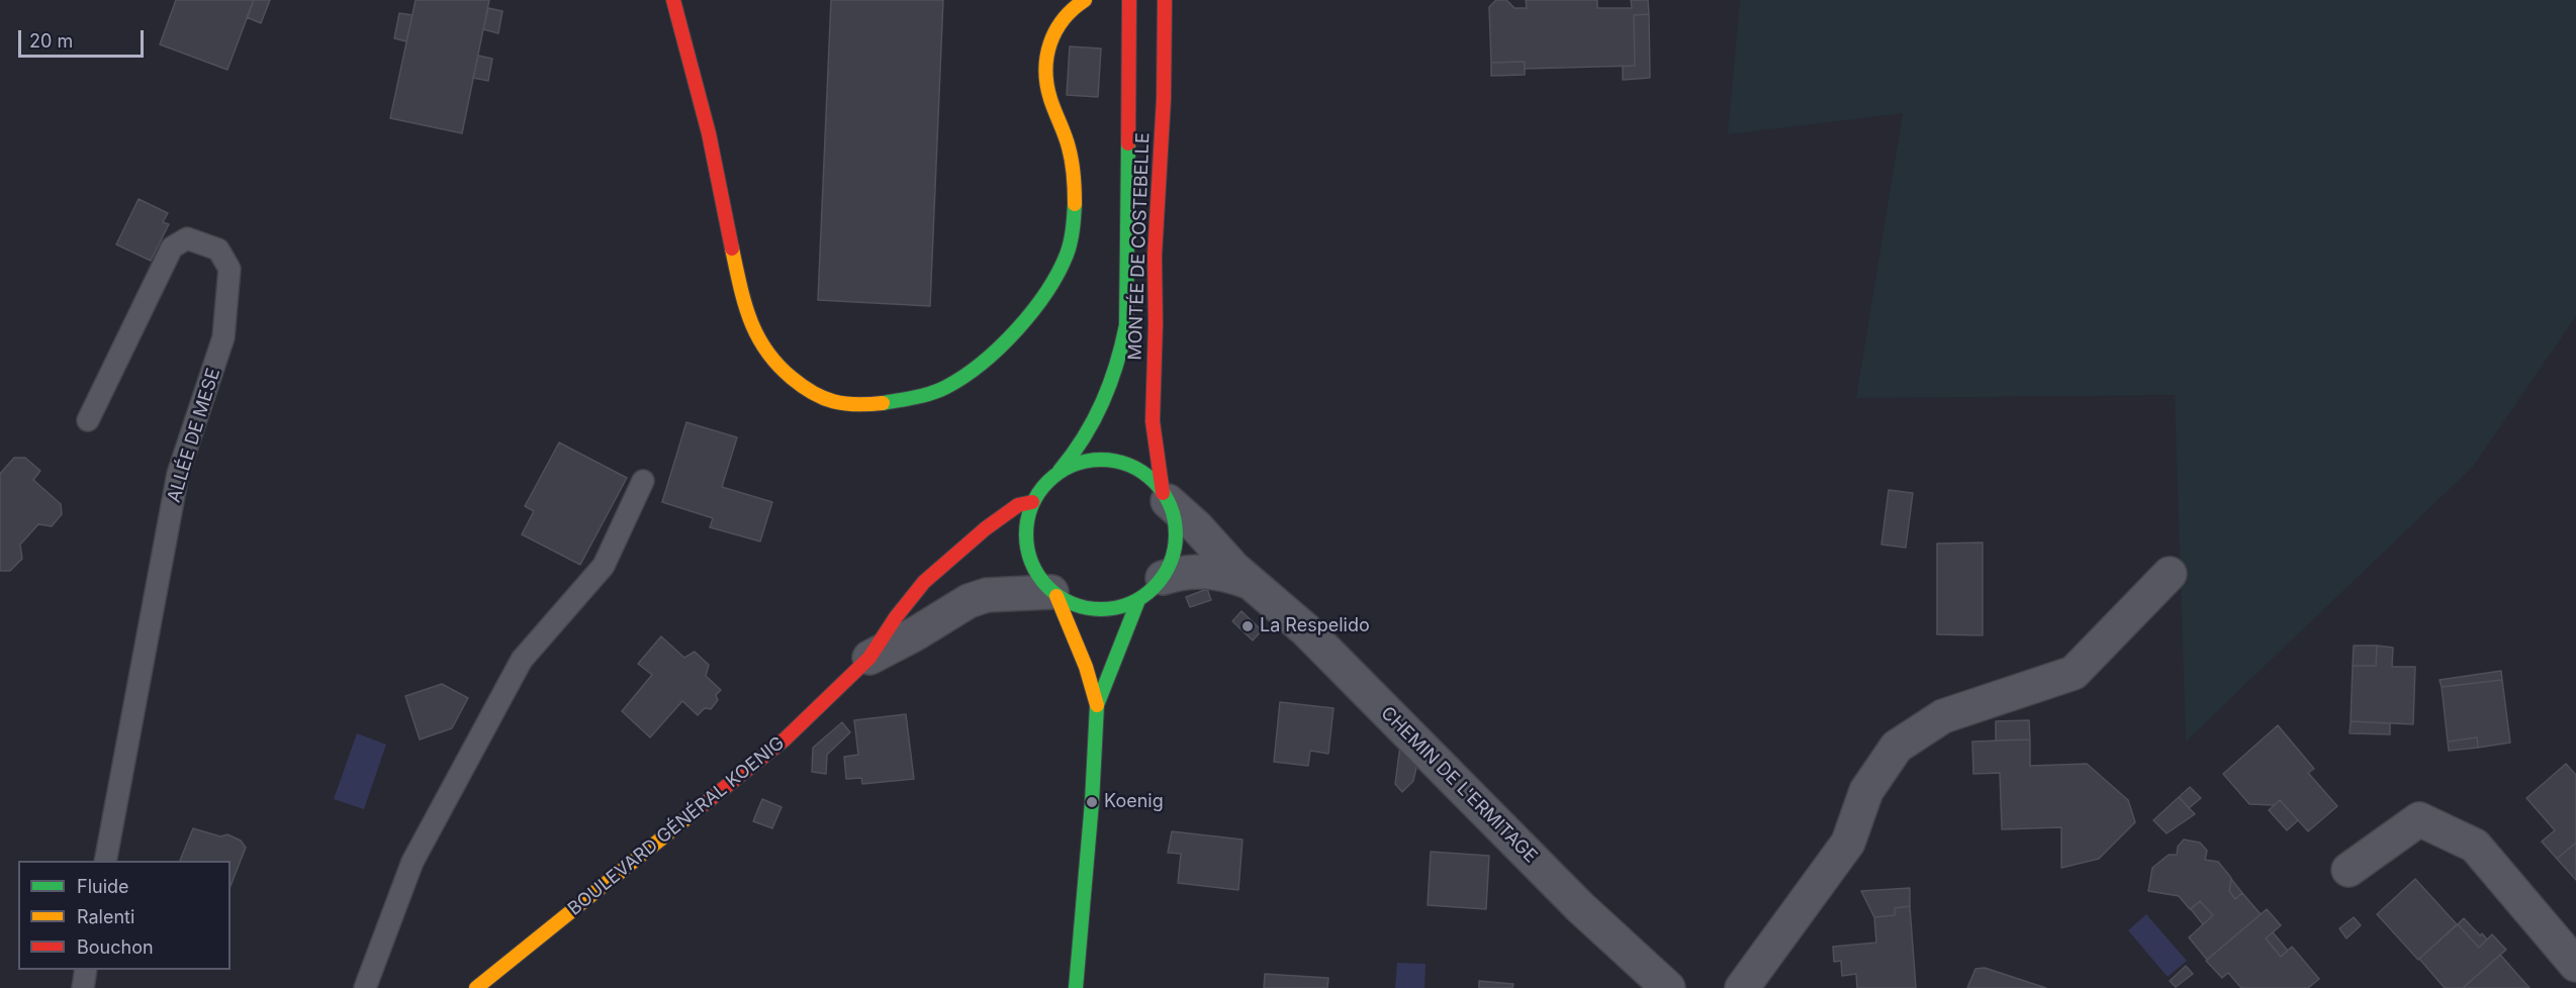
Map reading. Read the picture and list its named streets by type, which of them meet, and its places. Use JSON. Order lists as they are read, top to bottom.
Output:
{
  "streets": {
    "main road": ["MONTÉE DE COSTEBELLE", "BOULEVARD GÉNÉRAL KOENIG"],
    "street": ["CHEMIN DE L'ERMITAGE"],
    "lane": ["ALLÉE DE MESE"]
  },
  "crossings": [
    ["MONTÉE DE COSTEBELLE", "CHEMIN DE L'ERMITAGE"],
    ["MONTÉE DE COSTEBELLE", "BOULEVARD GÉNÉRAL KOENIG"],
    ["CHEMIN DE L'ERMITAGE", "BOULEVARD GÉNÉRAL KOENIG"]
  ],
  "places": ["La Respelido", "Koenig"],
  "legend": ["Fluide", "Ralenti", "Bouchon"],
  "scale_bar": "20 m"
}
